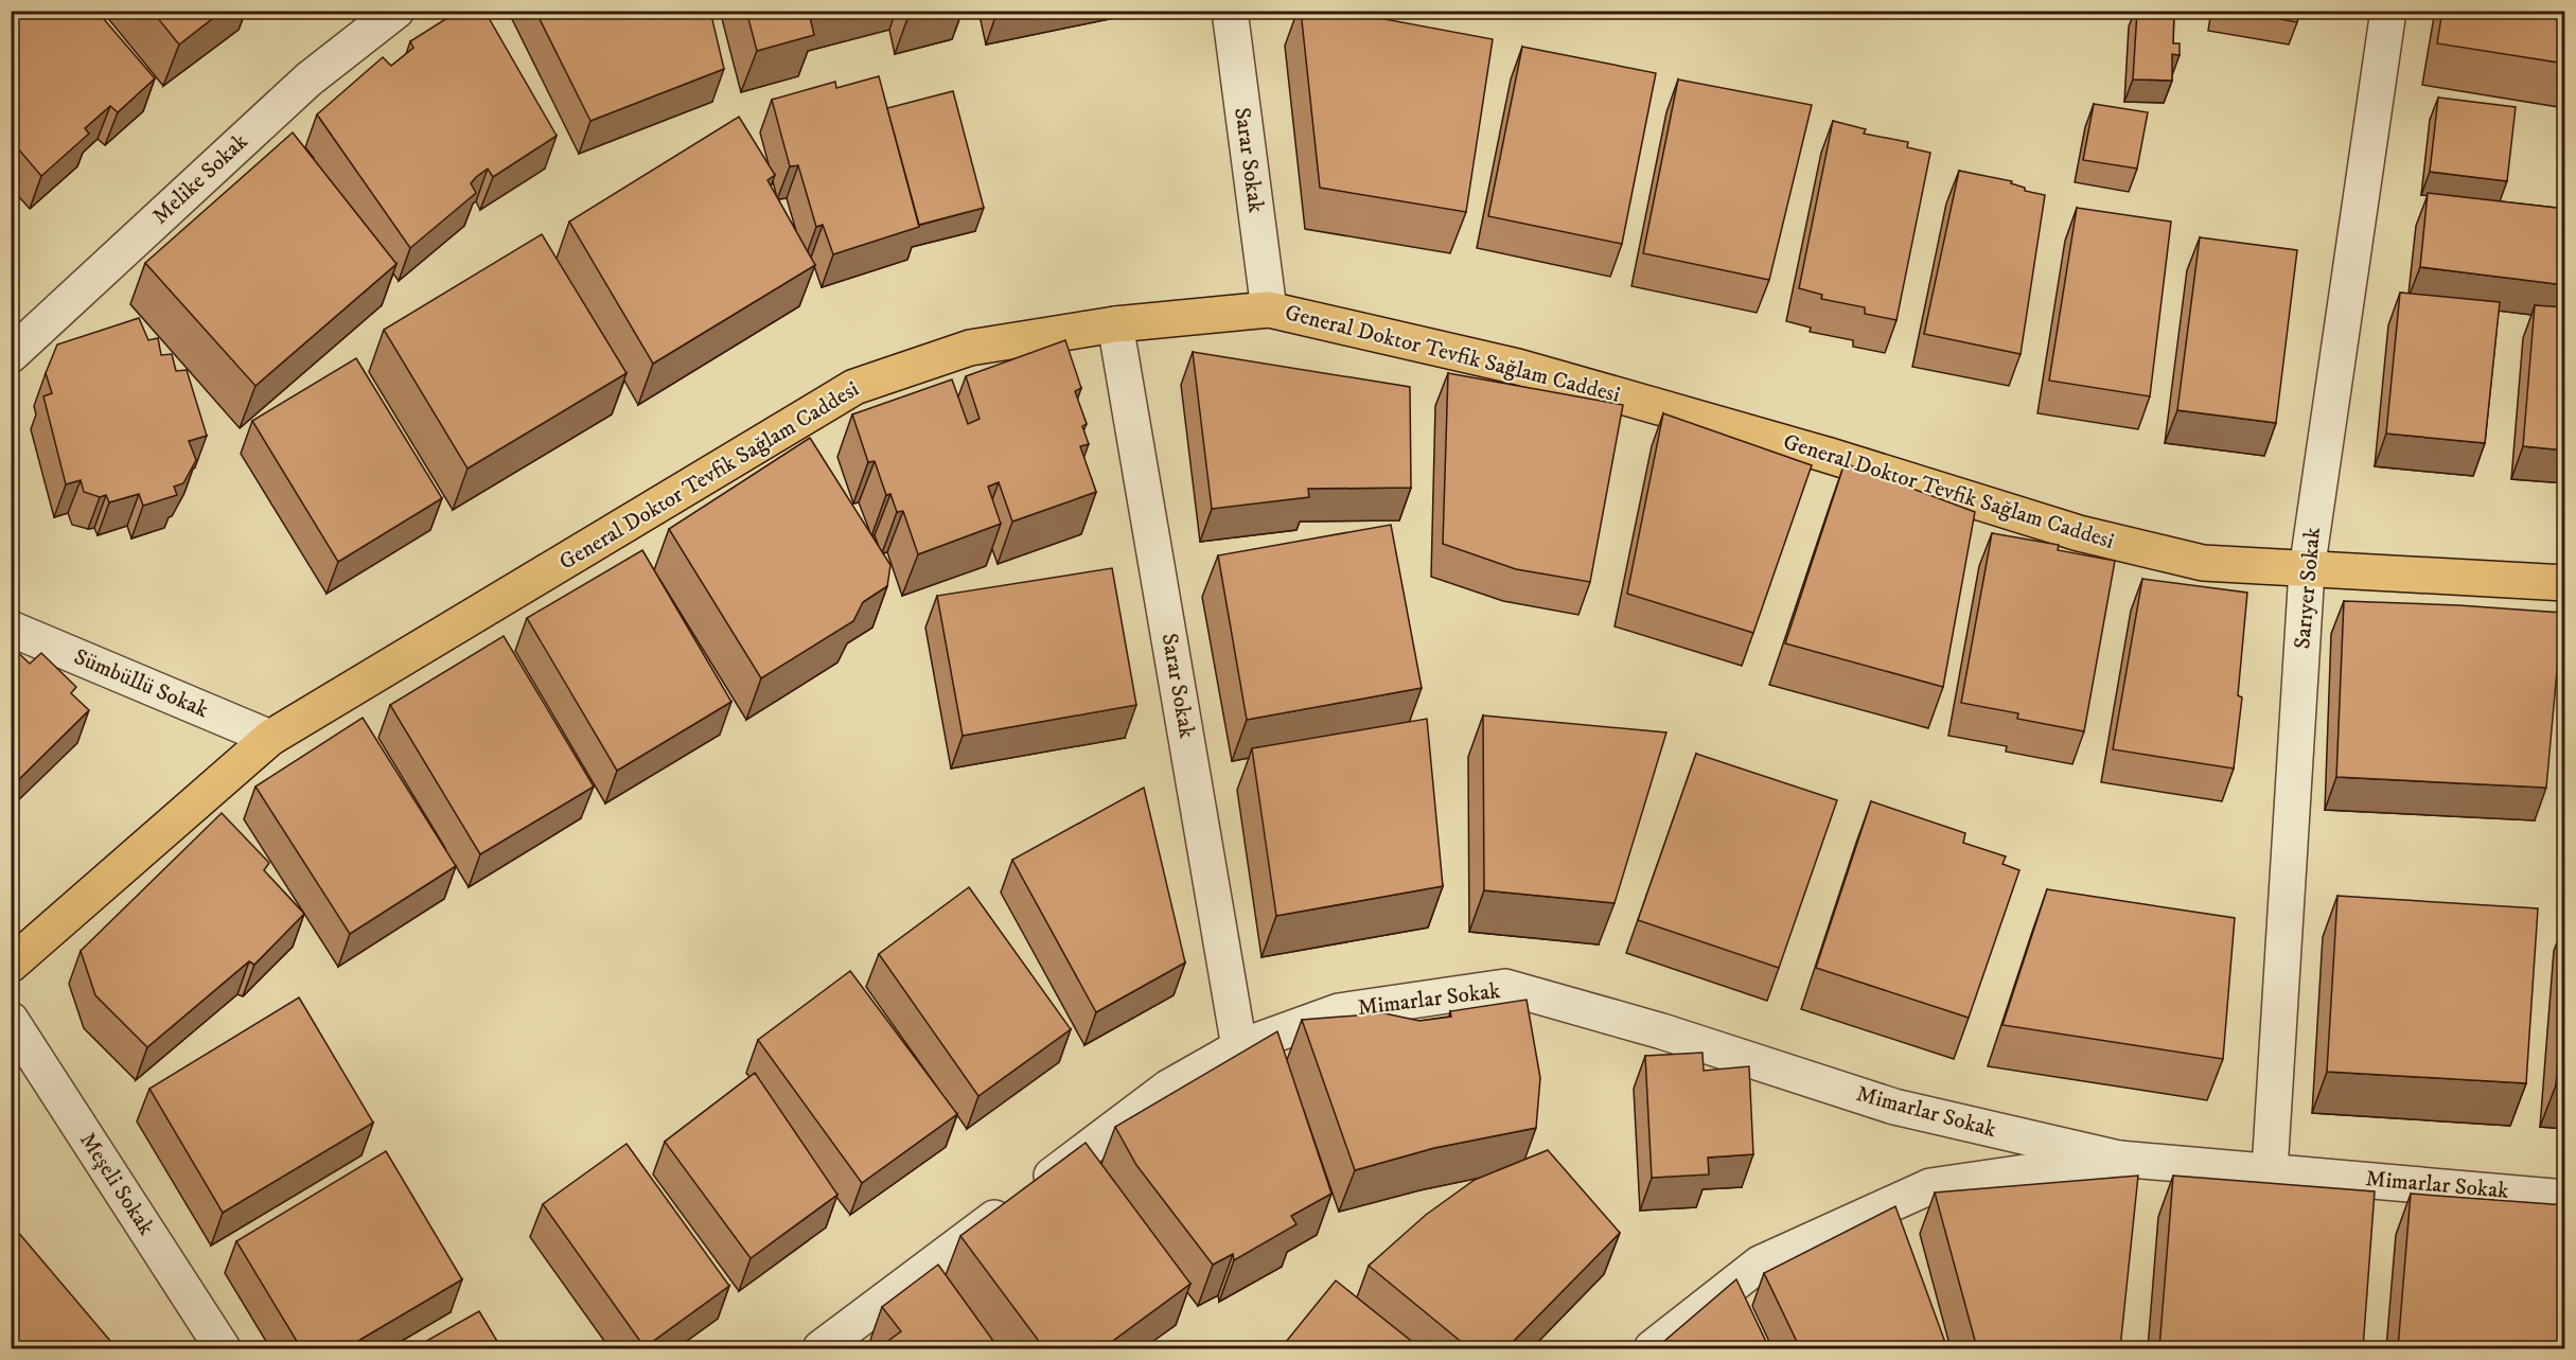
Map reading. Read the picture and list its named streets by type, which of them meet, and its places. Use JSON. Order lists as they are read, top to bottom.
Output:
{
  "streets": {
    "main road": ["General Doktor Tevfik Sağlam Caddesi"],
    "street": [
      "Sarar Sokak",
      "Melike Sokak",
      "Sarıyer Sokak",
      "Sümbüllü Sokak",
      "Mimarlar Sokak",
      "Meşeli Sokak"
    ]
  },
  "crossings": [
    ["Sarar Sokak", "General Doktor Tevfik Sağlam Caddesi"],
    ["Sarar Sokak", "Mimarlar Sokak"],
    ["General Doktor Tevfik Sağlam Caddesi", "Sarıyer Sokak"],
    ["General Doktor Tevfik Sağlam Caddesi", "Sümbüllü Sokak"],
    ["Sarıyer Sokak", "Mimarlar Sokak"]
  ]
}
